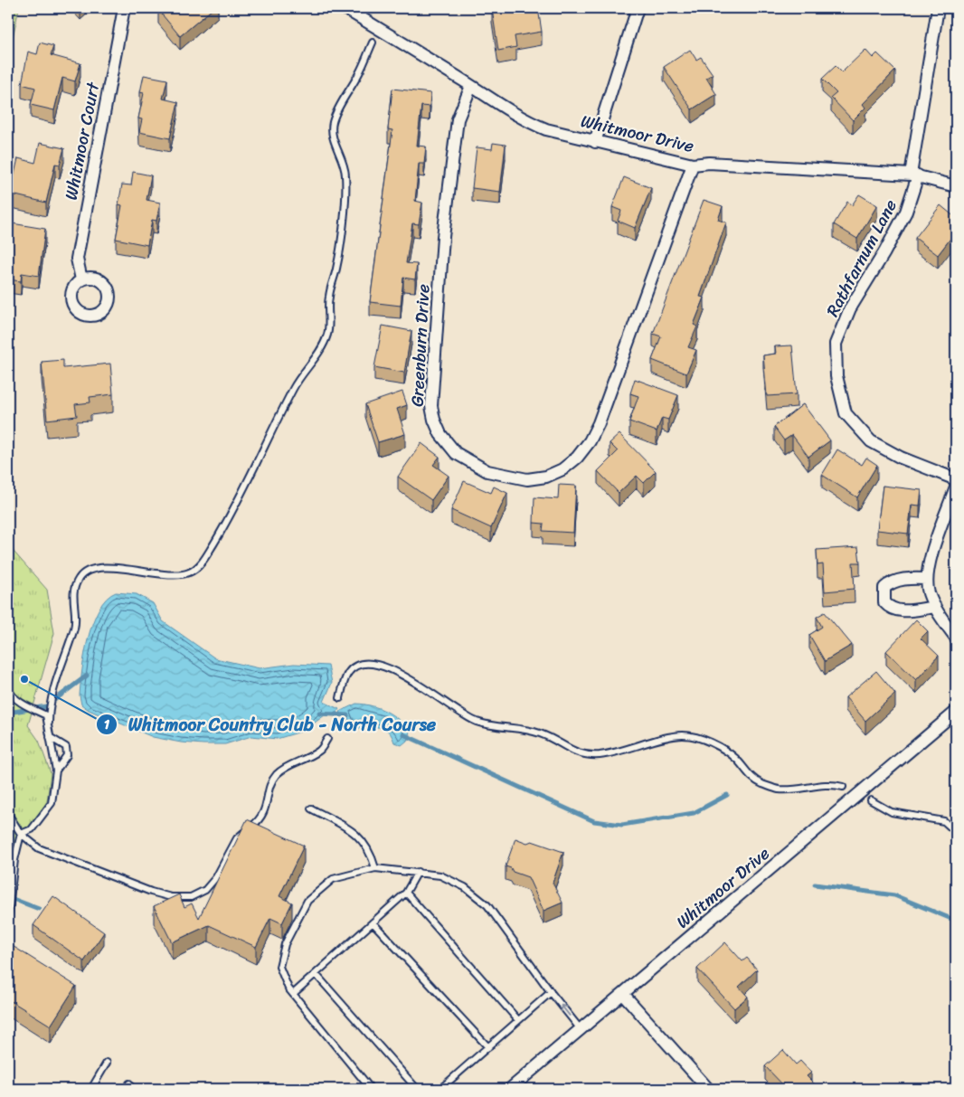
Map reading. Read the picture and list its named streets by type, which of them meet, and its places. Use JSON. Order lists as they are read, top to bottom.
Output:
{
  "streets": {
    "street": [
      "Whitmoor Drive",
      "Whitmoor Court",
      "Rathfarnum Lane",
      "Greenburn Drive"
    ]
  },
  "crossings": [
    ["Whitmoor Drive", "Rathfarnum Lane"],
    ["Whitmoor Drive", "Greenburn Drive"]
  ],
  "places": ["Whitmoor Country Club - North Course"]
}
